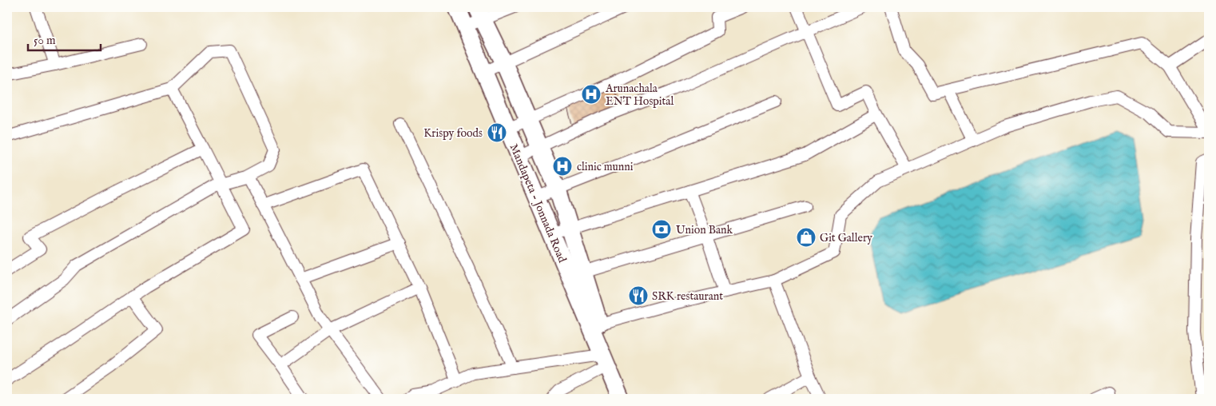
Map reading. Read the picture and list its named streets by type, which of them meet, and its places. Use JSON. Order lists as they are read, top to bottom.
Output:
{
  "streets": {
    "main road": ["Mandapeta - Jonnada Road"]
  },
  "places": {
    "hospital": ["Arunachala ENT Hospital", "clinic munni"],
    "restaurant": ["Krispy foods", "SRK restaurant"],
    "bank": ["Union Bank"],
    "shop": ["Git Gallery"]
  },
  "scale_bar": "50 m"
}
